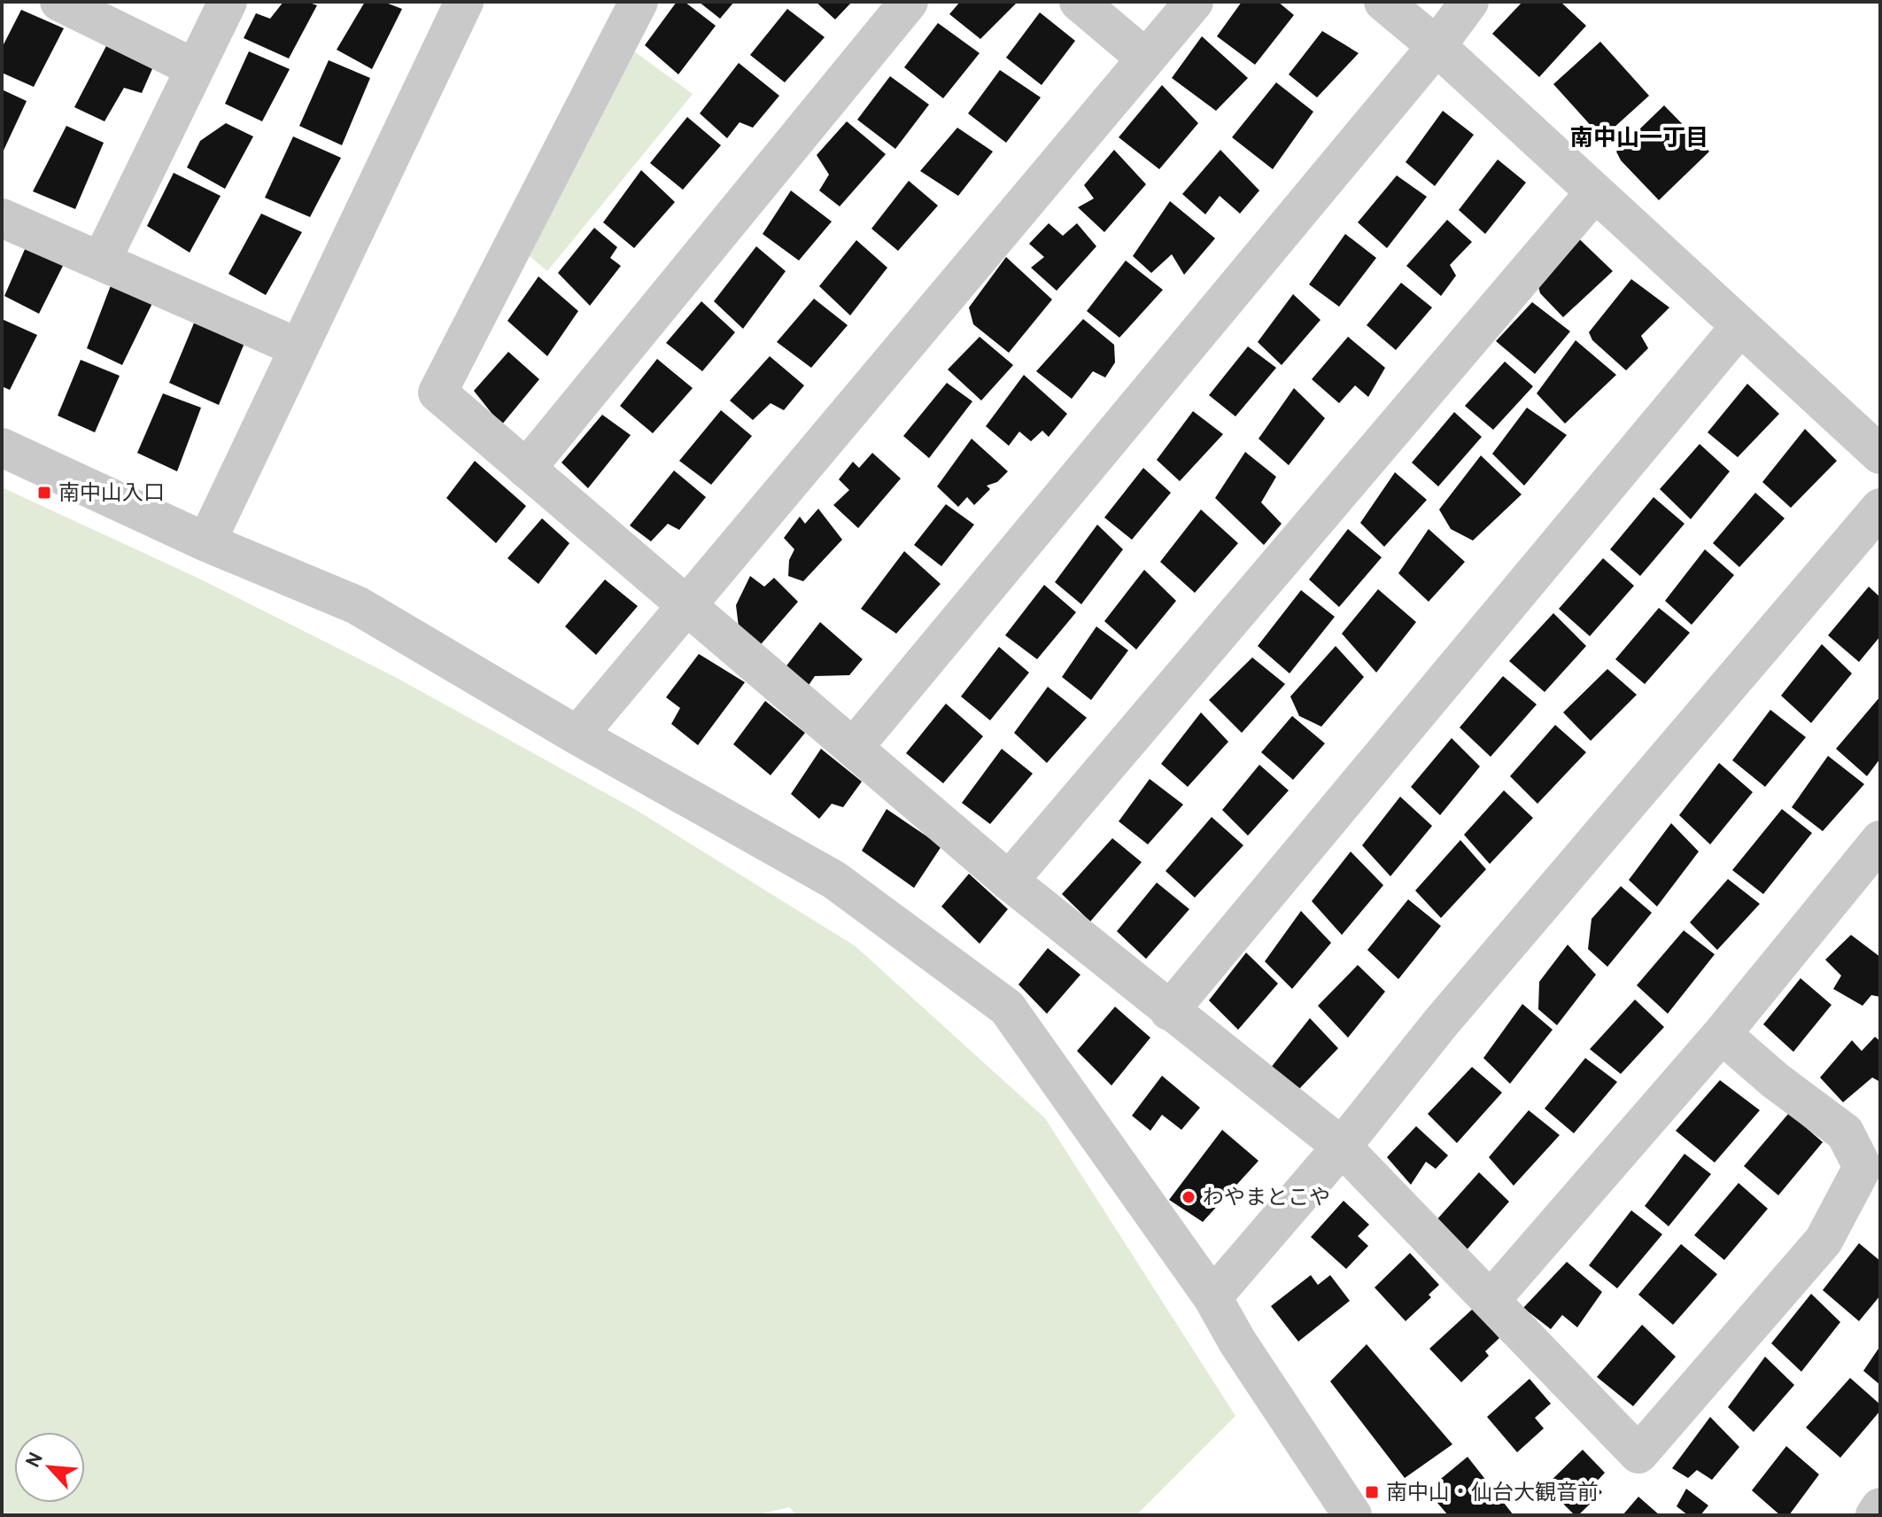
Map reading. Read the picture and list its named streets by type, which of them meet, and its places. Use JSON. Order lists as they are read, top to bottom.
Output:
{
  "districts": ["南中山一丁目"],
  "places": {
    "transit": ["南中山入口", "南中山・仙台大観音前"],
    "other": ["わやまとこや"]
  },
  "north": "top left"
}
